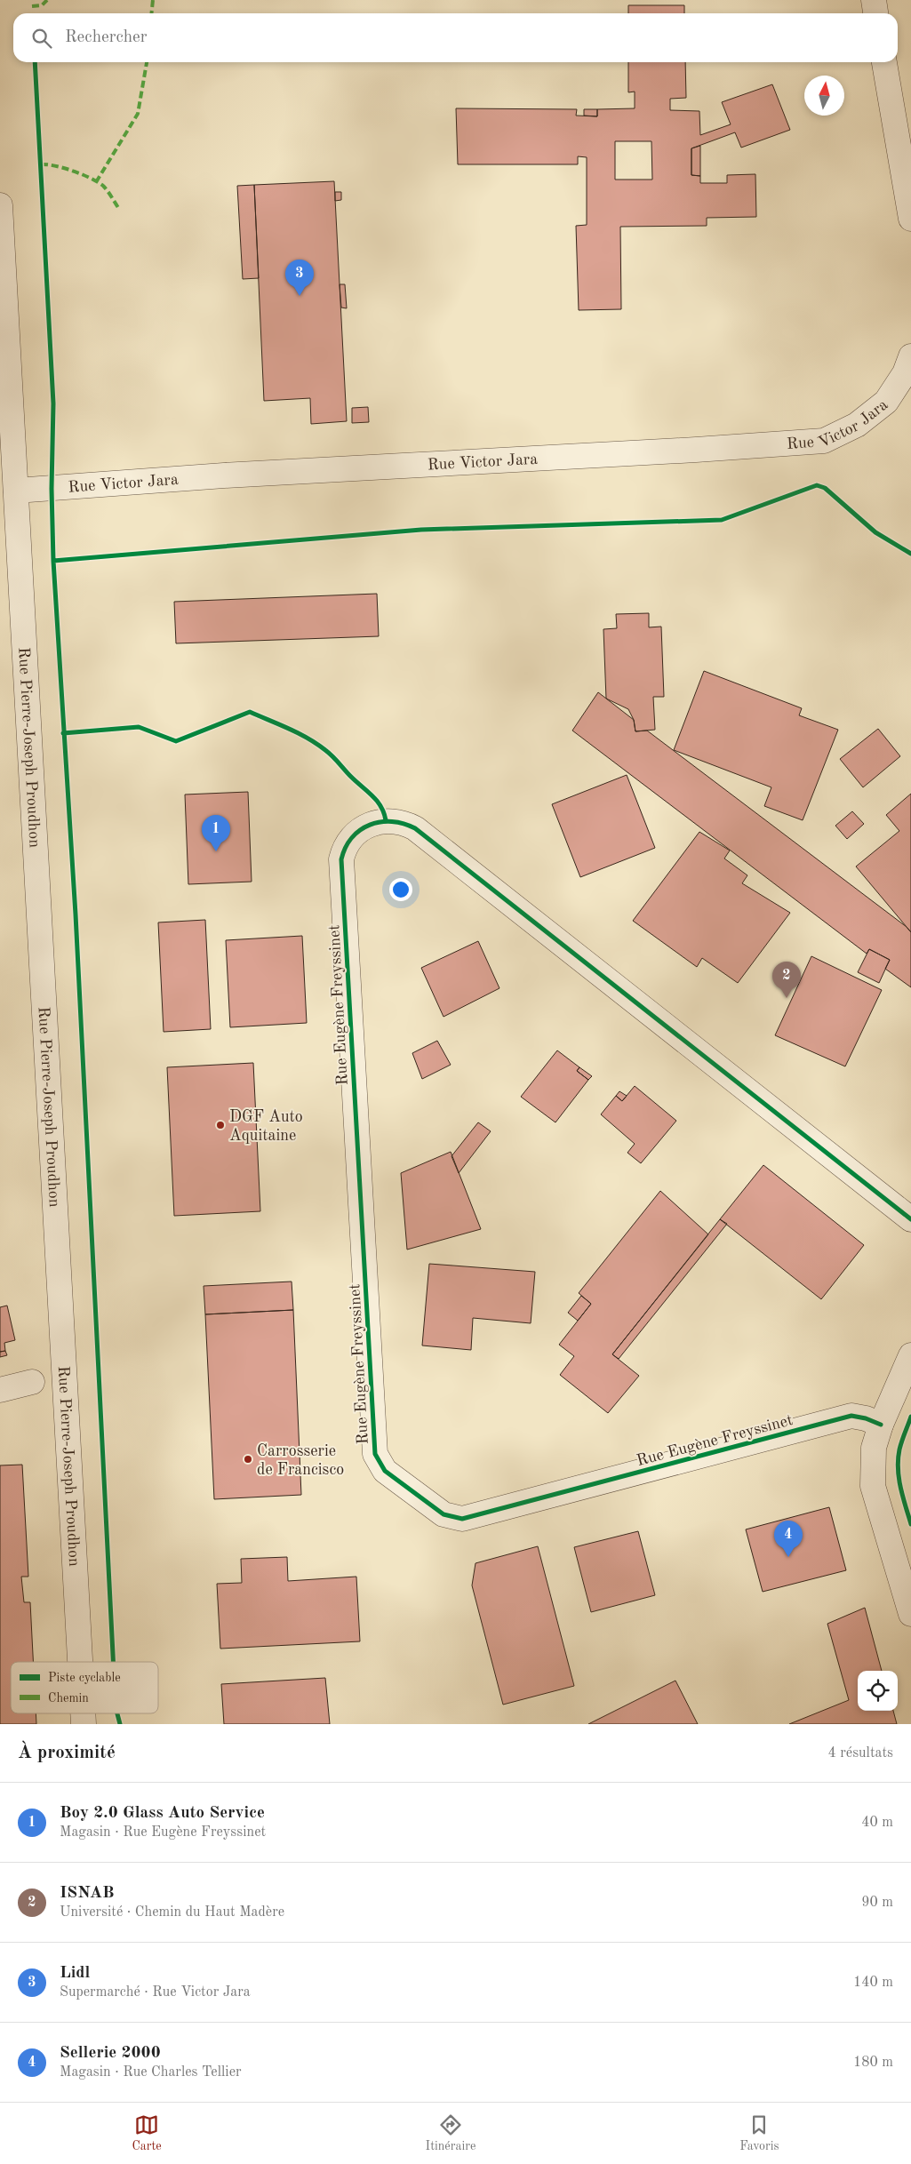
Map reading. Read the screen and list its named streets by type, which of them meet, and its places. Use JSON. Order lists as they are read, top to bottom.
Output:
{
  "streets": {
    "street": ["Rue Victor Jara", "Rue Pierre-Joseph Proudhon", "Rue Eugène Freyssinet"]
  },
  "crossings": [
    ["Rue Victor Jara", "Rue Pierre-Joseph Proudhon"]
  ],
  "places": ["DGF Auto Aquitaine", "Carrosserie de Francisco"],
  "legend": ["Piste cyclable", "Chemin"],
  "north": "top",
  "page": {
    "search": "Rechercher",
    "pins": [
      "3",
      "1",
      "2",
      "4"
    ],
    "heading": ["À proximité", "4 résultats"],
    "list": [
      {
        "mark": "1",
        "name": "Boy 2.0 Glass Auto Service",
        "note": "Magasin · Rue Eugène Freyssinet",
        "value": "40 m"
      },
      {
        "mark": "2",
        "name": "ISNAB",
        "note": "Université · Chemin du Haut Madère",
        "value": "90 m"
      },
      {
        "mark": "3",
        "name": "Lidl",
        "note": "Supermarché · Rue Victor Jara",
        "value": "140 m"
      },
      {
        "mark": "4",
        "name": "Sellerie 2000",
        "note": "Magasin · Rue Charles Tellier",
        "value": "180 m"
      }
    ],
    "nav": ["Carte", "Itinéraire", "Favoris"]
  }
}
